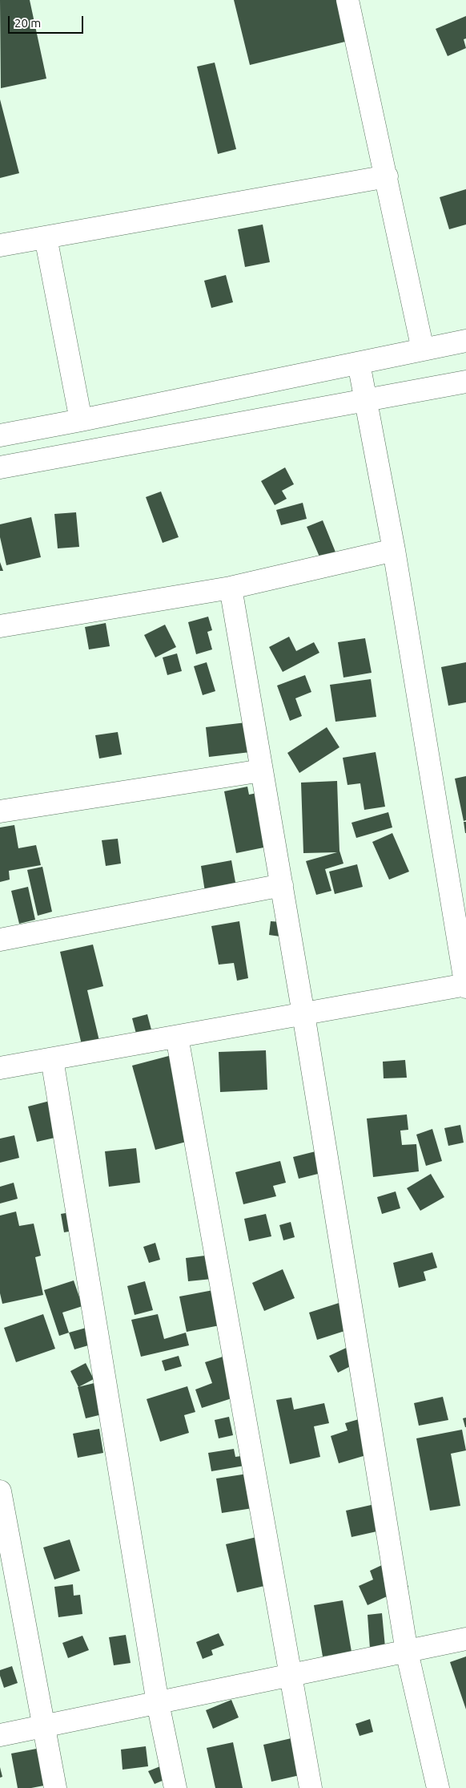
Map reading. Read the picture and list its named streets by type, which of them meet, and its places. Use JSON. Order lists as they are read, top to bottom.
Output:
{
  "scale_bar": "20 m"
}
